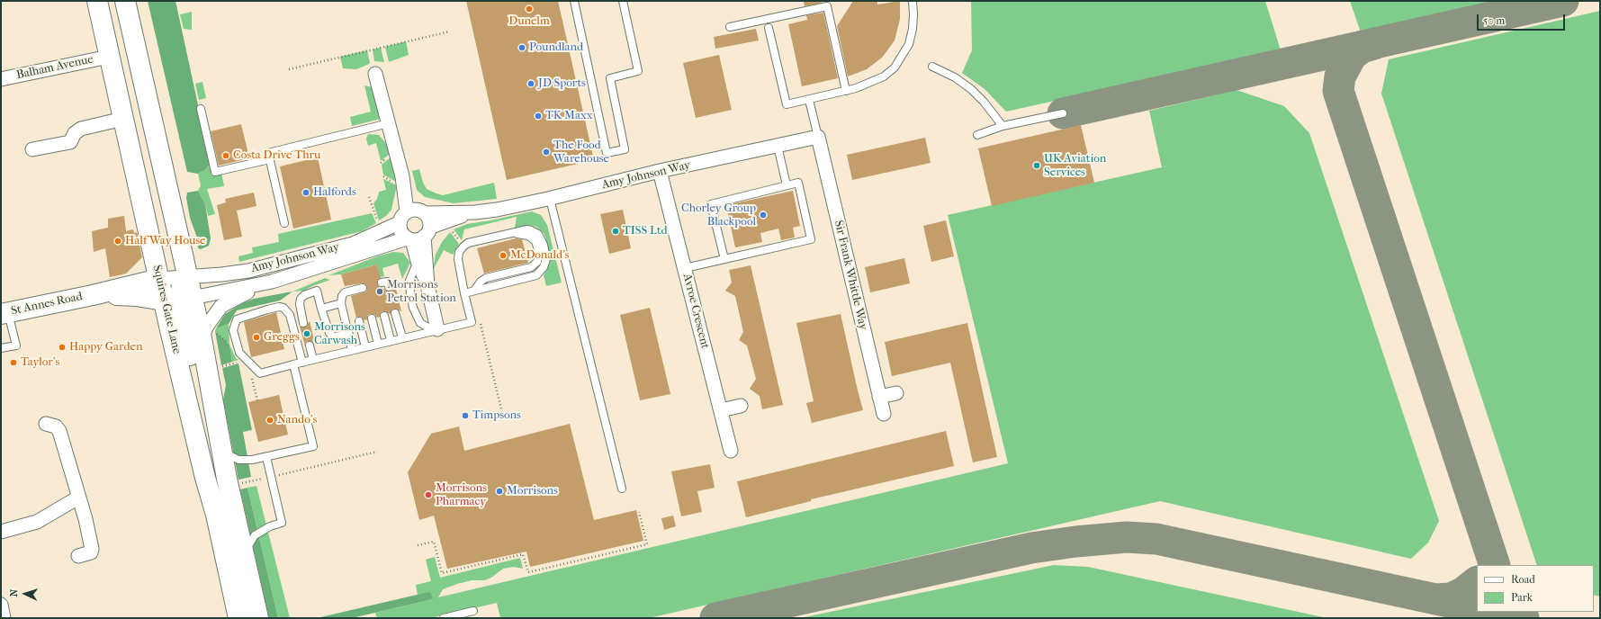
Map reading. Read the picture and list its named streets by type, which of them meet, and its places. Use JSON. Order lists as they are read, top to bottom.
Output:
{
  "streets": {
    "main road": ["St Annes Road", "Squires Gate Lane"],
    "street": [
      "Balham Avenue",
      "Amy Johnson Way",
      "Sir Frank Whittle Way",
      "Avroe Crescent"
    ]
  },
  "crossings": [
    ["Balham Avenue", "Squires Gate Lane"],
    ["Amy Johnson Way", "Sir Frank Whittle Way"],
    ["Amy Johnson Way", "St Annes Road"],
    ["Amy Johnson Way", "Squires Gate Lane"],
    ["Amy Johnson Way", "Avroe Crescent"],
    ["St Annes Road", "Squires Gate Lane"]
  ],
  "places": [
    "Dunelm",
    "Poundland",
    "JD Sports",
    "TK Maxx",
    "The Food Warehouse",
    "Costa Drive Thru",
    "UK Aviation Services",
    "Halfords",
    "Chorley Group Blackpool",
    "TISS Ltd",
    "Half Way House",
    "McDonald's",
    "Morrisons Petrol Station",
    "Morrisons Carwash",
    "Greggs",
    "Happy Garden",
    "Taylor's",
    "Timpsons",
    "Nando's",
    "Morrisons",
    "Morrisons Pharmacy"
  ],
  "legend": ["Road", "Park"],
  "scale_bar": "50 m",
  "north": "left"
}
